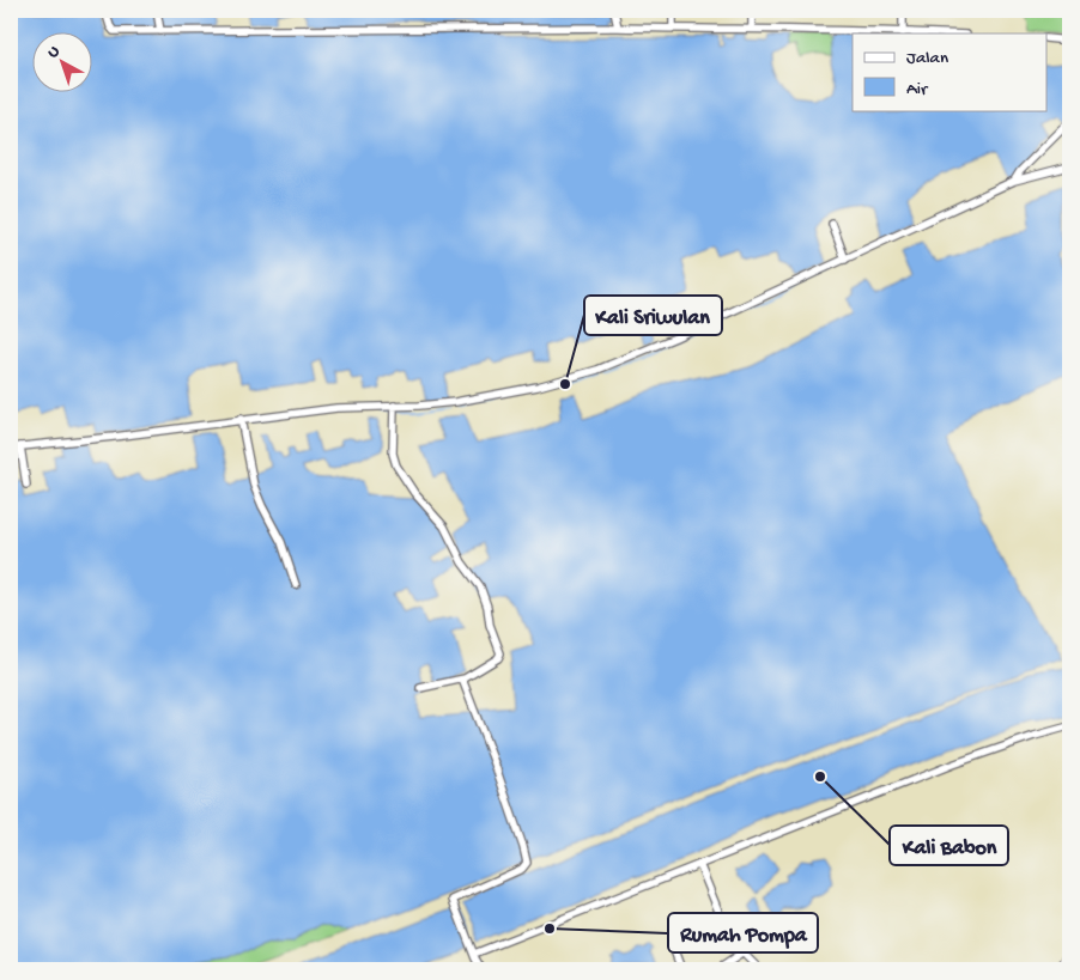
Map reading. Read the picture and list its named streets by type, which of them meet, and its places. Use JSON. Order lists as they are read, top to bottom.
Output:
{
  "places": ["Kali Sriwulan", "Kali Babon", "Rumah Pompa"],
  "legend": ["Jalan", "Air"],
  "north": "top left"
}
